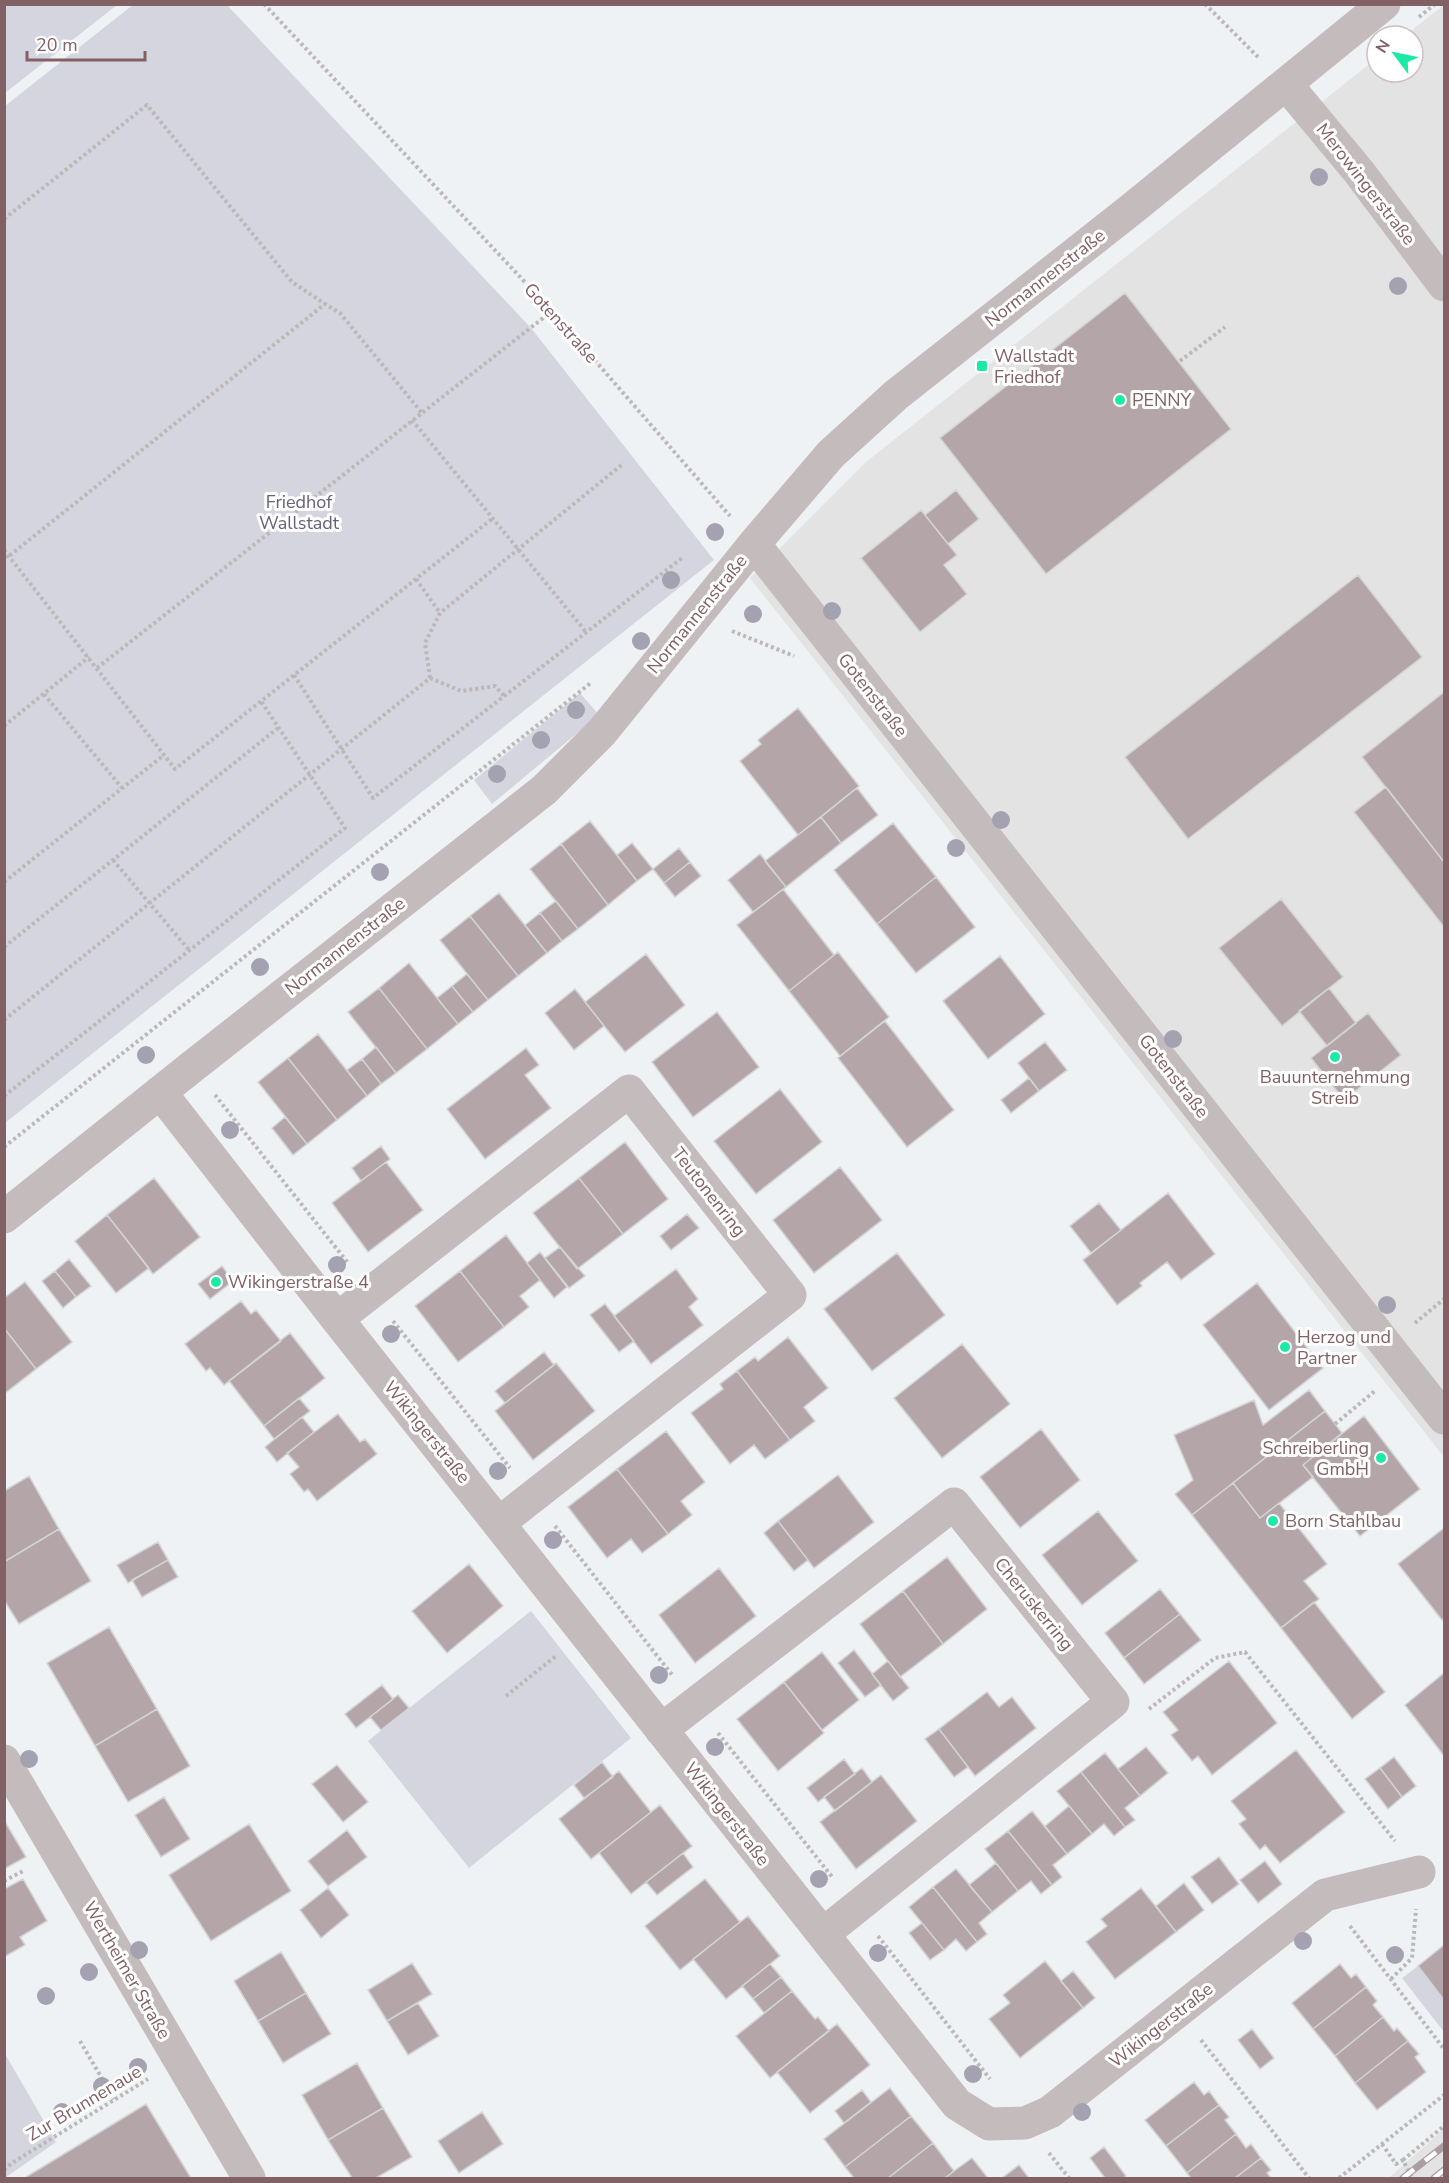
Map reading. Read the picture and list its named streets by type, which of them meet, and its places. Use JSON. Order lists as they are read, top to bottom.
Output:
{
  "streets": {
    "street": [
      "Merowingerstraße",
      "Normannenstraße",
      "Gotenstraße",
      "Teutonenring",
      "Wikingerstraße",
      "Cheruskerring",
      "Wertheimer Straße"
    ],
    "path": ["Zur Brunnenaue"]
  },
  "crossings": [
    ["Merowingerstraße", "Normannenstraße"],
    ["Normannenstraße", "Gotenstraße"],
    ["Normannenstraße", "Wikingerstraße"],
    ["Teutonenring", "Wikingerstraße"],
    ["Wikingerstraße", "Cheruskerring"],
    ["Wertheimer Straße", "Zur Brunnenaue"]
  ],
  "parks": ["Friedhof Wallstadt"],
  "places": {
    "transit": ["Wallstadt Friedhof"],
    "other": [
      "PENNY",
      "Bauunternehmung Streib",
      "Wikingerstraße 4",
      "Herzog und Partner",
      "Schreiberling GmbH",
      "Born Stahlbau"
    ]
  },
  "scale_bar": "20 m",
  "north": "top left"
}
